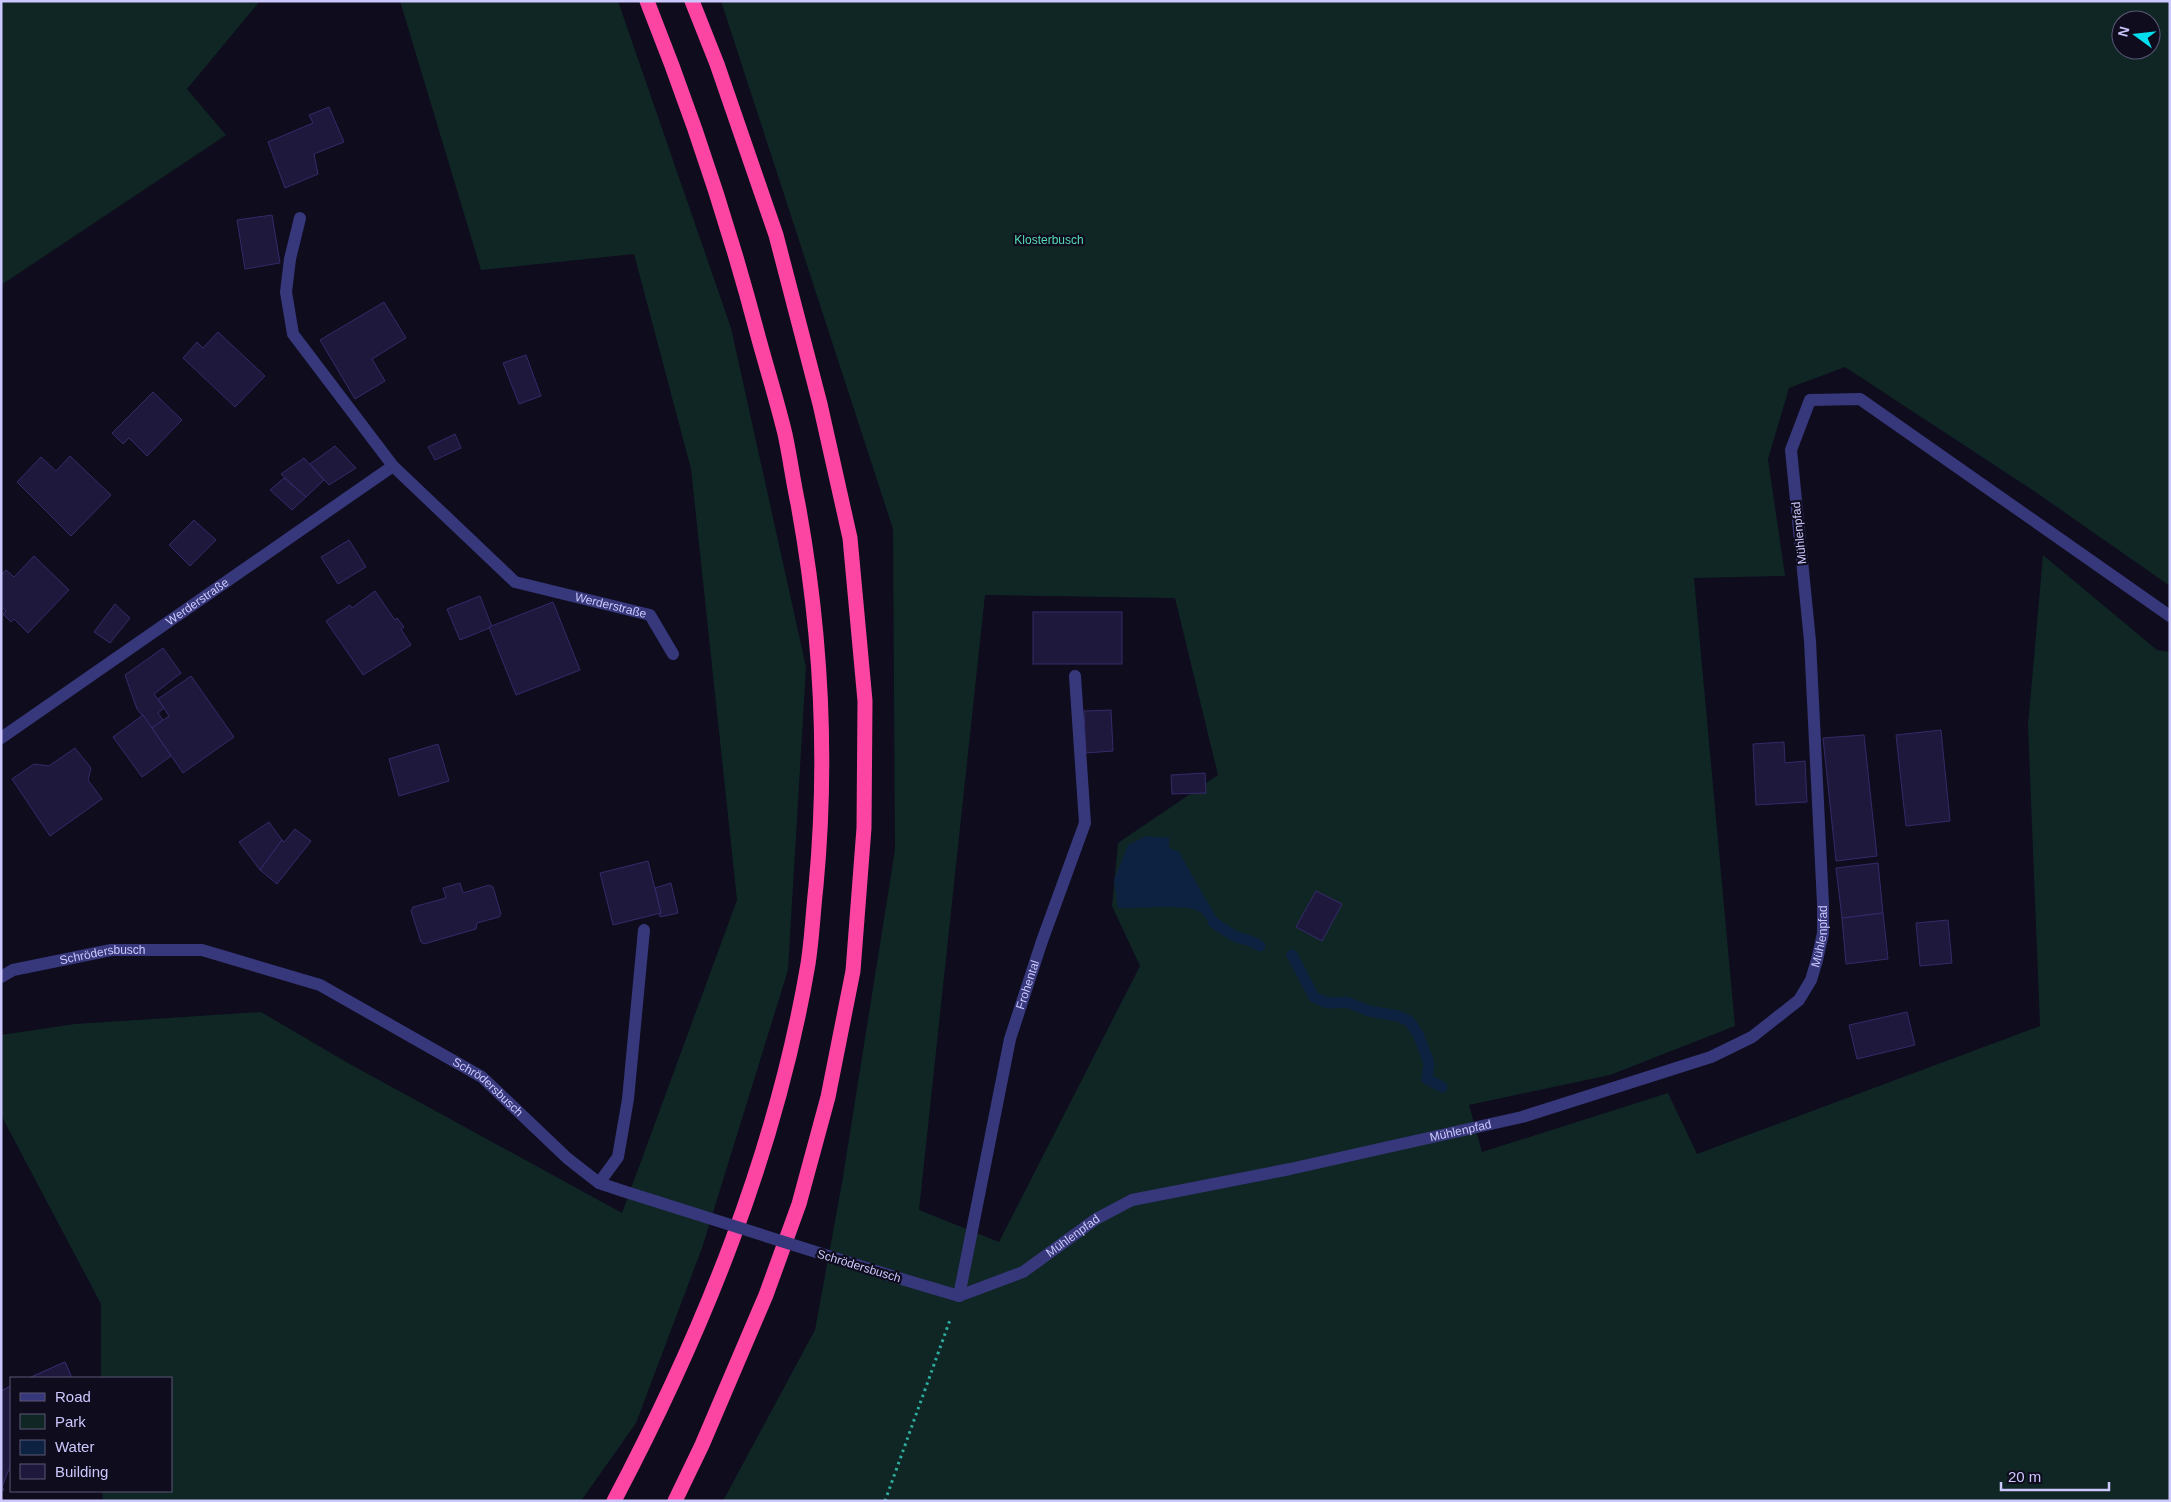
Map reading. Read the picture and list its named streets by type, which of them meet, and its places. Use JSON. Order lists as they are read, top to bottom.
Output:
{
  "streets": {
    "street": [
      "Mühlenpfad",
      "Werderstraße",
      "Schrödersbusch",
      "Frohental"
    ]
  },
  "crossings": [
    ["Mühlenpfad", "Schrödersbusch"],
    ["Mühlenpfad", "Frohental"],
    ["Schrödersbusch", "Frohental"]
  ],
  "parks": ["Klosterbusch"],
  "legend": [
    "Road",
    "Park",
    "Water",
    "Building"
  ],
  "scale_bar": "20 m",
  "north": "left"
}
